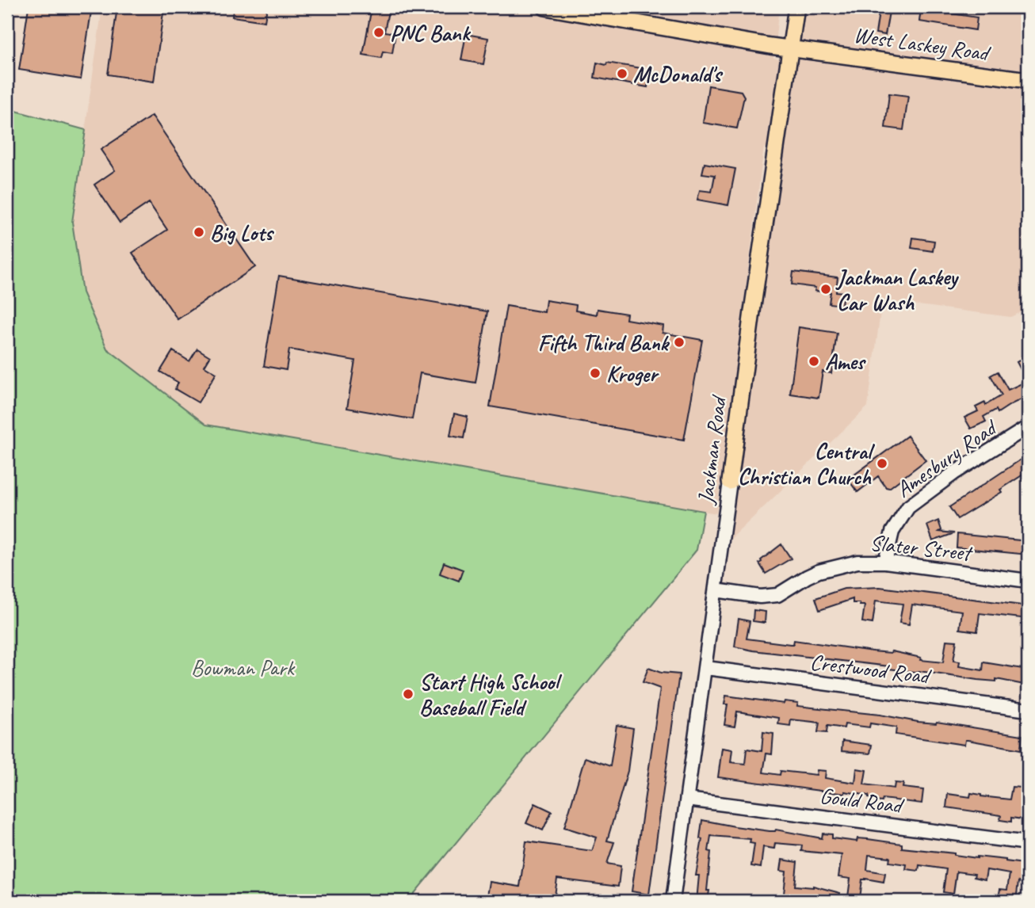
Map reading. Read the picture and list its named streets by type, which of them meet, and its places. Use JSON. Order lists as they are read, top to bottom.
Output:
{
  "streets": {
    "main road": ["West Laskey Road", "Jackman Road"],
    "street": [
      "Amesbury Road",
      "Slater Street",
      "Crestwood Road",
      "Gould Road"
    ]
  },
  "crossings": [
    ["West Laskey Road", "Jackman Road"],
    ["Jackman Road", "Slater Street"],
    ["Jackman Road", "Crestwood Road"],
    ["Jackman Road", "Gould Road"],
    ["Amesbury Road", "Slater Street"]
  ],
  "parks": ["Bowman Park"],
  "places": [
    "PNC Bank",
    "McDonald's",
    "Big Lots",
    "Jackman Laskey Car Wash",
    "Fifth Third Bank",
    "Ames",
    "Kroger",
    "Central Christian Church",
    "Start High School Baseball Field"
  ]
}
